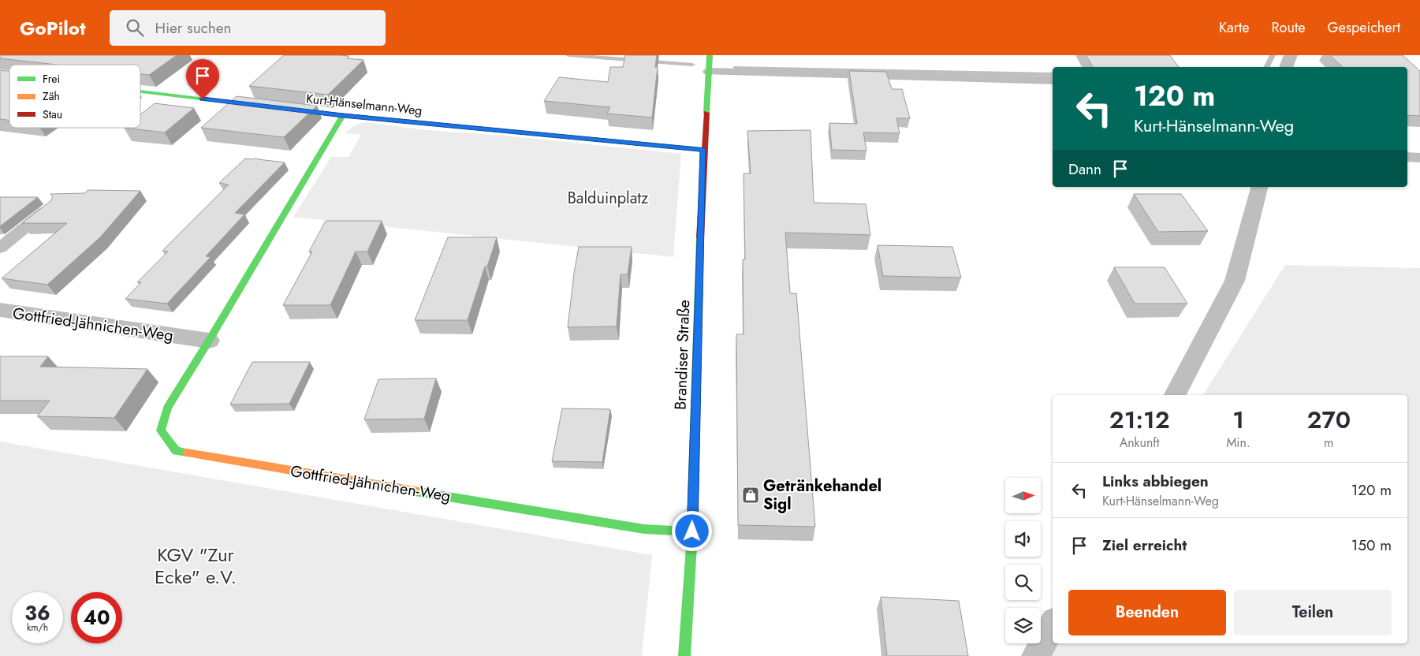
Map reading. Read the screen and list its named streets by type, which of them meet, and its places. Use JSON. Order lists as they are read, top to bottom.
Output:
{
  "streets": {
    "street": ["Kurt-Hänselmann-Weg", "Gottfried-Jähnichen-Weg", "Brandiser Straße"]
  },
  "crossings": [
    ["Kurt-Hänselmann-Weg", "Gottfried-Jähnichen-Weg"],
    ["Kurt-Hänselmann-Weg", "Brandiser Straße"],
    ["Gottfried-Jähnichen-Weg", "Brandiser Straße"]
  ],
  "parks": ["Balduinplatz", "KGV \"Zur Ecke\" e.V."],
  "places": {
    "shop": ["Getränkehandel Sigl"]
  },
  "legend": ["Frei", "Zäh", "Stau"],
  "north": "right",
  "page": {
    "header": "GoPilot",
    "search": "Hier suchen",
    "nav": ["Karte", "Route", "Gespeichert"],
    "turn": ["120 m", "Kurt-Hänselmann-Weg"],
    "then": "Dann",
    "eta": [
      "21:12",
      "Ankunft",
      "1",
      "Min.",
      "270",
      "m"
    ],
    "list": [
      {
        "name": "Links abbiegen",
        "note": "Kurt-Hänselmann-Weg",
        "value": "120 m"
      },
      {
        "name": "Ziel erreicht",
        "value": "150 m"
      }
    ],
    "buttons": ["Beenden", "Teilen"],
    "speed": "36 km/h",
    "limit": "40"
  }
}
